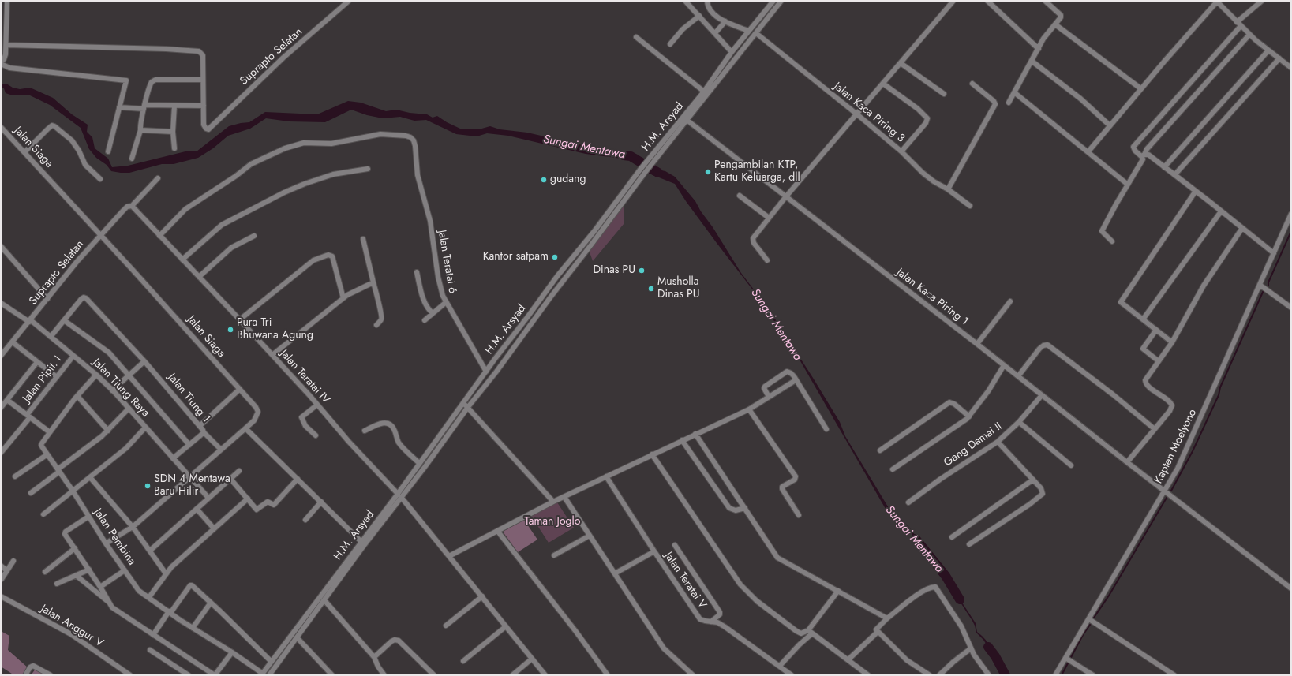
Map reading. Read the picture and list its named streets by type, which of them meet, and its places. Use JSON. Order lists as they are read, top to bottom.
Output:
{
  "streets": {
    "street": [
      "Suprapto Selatan",
      "Jalan Kaca Piring 3",
      "H.M. Arsyad",
      "Jalan Siaga",
      "Jalan Teratai 6",
      "Jalan Kaca Piring 1",
      "Jalan Teratai IV",
      "Jalan Pipit. I",
      "Jalan Tiung Raya",
      "Jalan Tiung 1",
      "Gang Damai II",
      "Kapten Moelyono",
      "Jalan Pembina",
      "Jalan Teratai V",
      "Jalan Anggur V"
    ]
  },
  "crossings": [
    ["Suprapto Selatan", "Jalan Siaga"],
    ["Suprapto Selatan", "Jalan Teratai IV"],
    ["Suprapto Selatan", "Jalan Tiung Raya"],
    ["Jalan Kaca Piring 3", "H.M. Arsyad"],
    ["H.M. Arsyad", "Jalan Teratai 6"],
    ["H.M. Arsyad", "Jalan Kaca Piring 1"],
    ["H.M. Arsyad", "Jalan Teratai IV"],
    ["H.M. Arsyad", "Jalan Pembina"],
    ["Jalan Siaga", "Jalan Tiung Raya"],
    ["Jalan Siaga", "Jalan Pembina"],
    ["Jalan Teratai 6", "Jalan Teratai IV"],
    ["Jalan Kaca Piring 1", "Gang Damai II"],
    ["Jalan Kaca Piring 1", "Kapten Moelyono"],
    ["Jalan Pipit. I", "Jalan Tiung Raya"],
    ["Jalan Tiung Raya", "Jalan Tiung 1"],
    ["Jalan Tiung Raya", "Jalan Pembina"]
  ],
  "water": ["Sungai Mentawa"],
  "parks": ["Taman Joglo"],
  "places": [
    "Pengambilan KTP, Kartu Keluarga, dll",
    "gudang",
    "Kantor satpam",
    "Dinas PU",
    "Musholla Dinas PU",
    "Pura Tri Bhuwana Agung",
    "SDN 4 Mentawa Baru Hilir"
  ]
}
